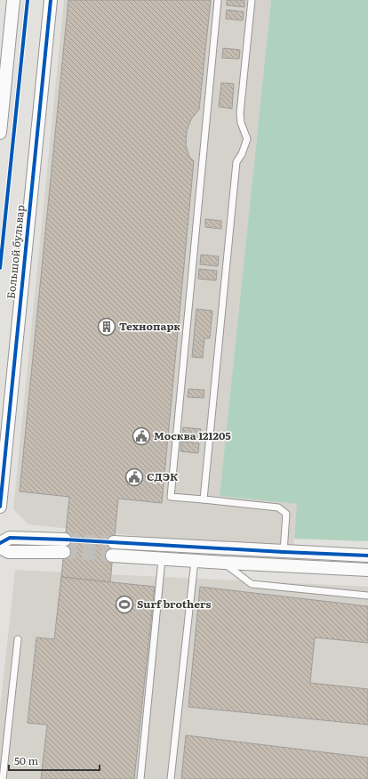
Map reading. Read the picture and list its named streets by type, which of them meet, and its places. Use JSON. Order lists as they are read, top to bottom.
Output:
{
  "streets": {
    "street": ["Большой бульвар"]
  },
  "places": {
    "building": ["Технопарк"],
    "public building": ["Москва 121205", "СДЭК"],
    "sports": ["Surf brothers"]
  },
  "scale_bar": "50 m"
}
